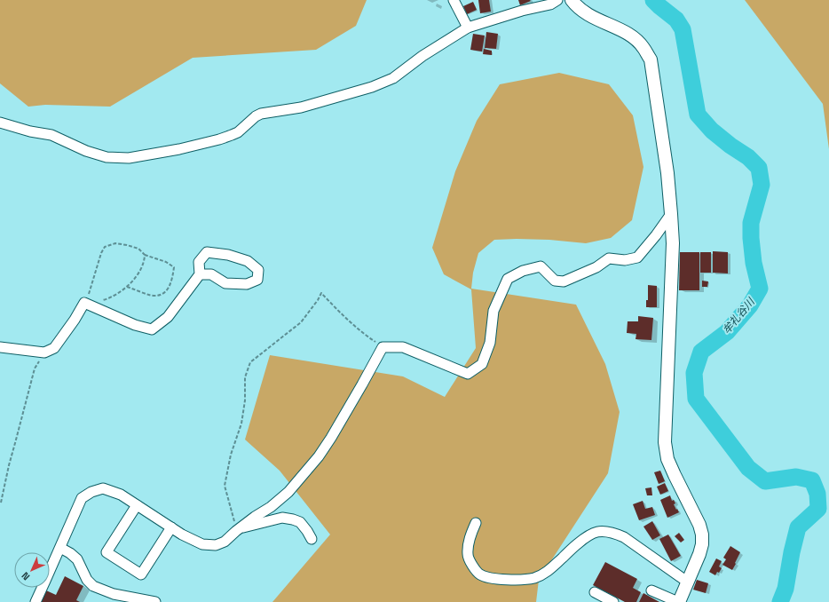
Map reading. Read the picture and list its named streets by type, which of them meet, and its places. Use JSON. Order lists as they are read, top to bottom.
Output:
{
  "water": ["牟礼谷川"],
  "north": "bottom left"
}
